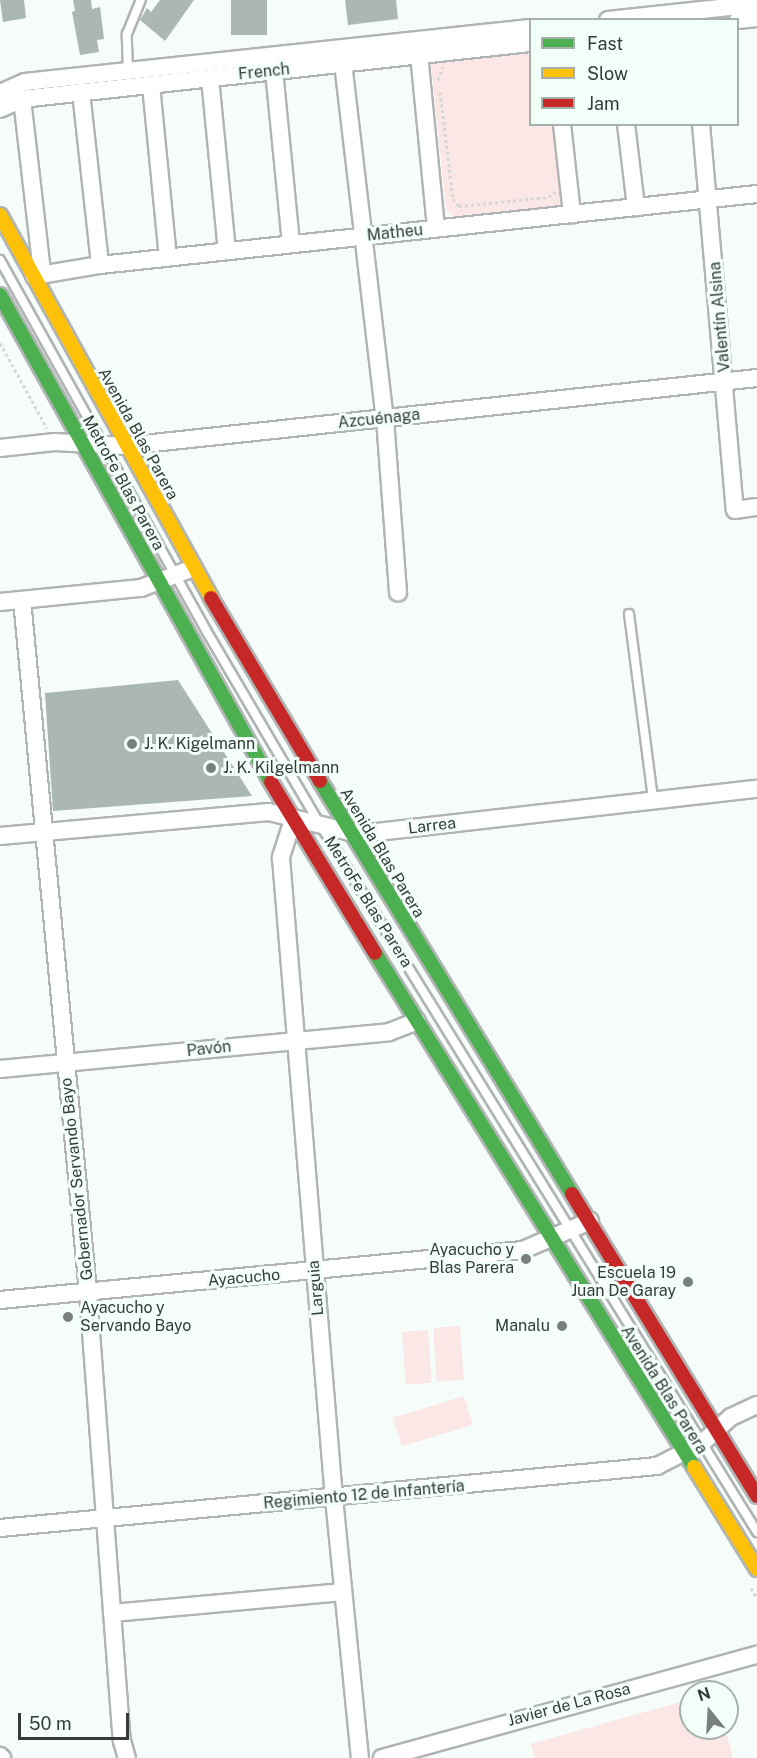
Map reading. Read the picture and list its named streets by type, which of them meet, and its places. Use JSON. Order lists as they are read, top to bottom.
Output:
{
  "streets": {
    "main road": ["Avenida Blas Parera"],
    "street": [
      "French",
      "Matheu",
      "Valentín Alsina",
      "Azcuénaga",
      "Larrea",
      "Pavón",
      "Gobernador Servando Bayo",
      "Ayacucho",
      "Larguia",
      "Regimiento 12 de Infantería",
      "Javier de La Rosa"
    ],
    "lane": ["MetroFe Blas Parera"]
  },
  "crossings": [
    ["Matheu", "Valentín Alsina"],
    ["Matheu", "Avenida Blas Parera"],
    ["Valentín Alsina", "Azcuénaga"],
    ["Azcuénaga", "Avenida Blas Parera"],
    ["Azcuénaga", "MetroFe Blas Parera"],
    ["Avenida Blas Parera", "Larrea"],
    ["Avenida Blas Parera", "Pavón"],
    ["Avenida Blas Parera", "Ayacucho"],
    ["Avenida Blas Parera", "Larguia"],
    ["Avenida Blas Parera", "Regimiento 12 de Infantería"],
    ["MetroFe Blas Parera", "Larrea"],
    ["MetroFe Blas Parera", "Ayacucho"],
    ["MetroFe Blas Parera", "Regimiento 12 de Infantería"],
    ["Larrea", "Gobernador Servando Bayo"],
    ["Larrea", "Larguia"],
    ["Pavón", "Gobernador Servando Bayo"],
    ["Pavón", "Larguia"],
    ["Gobernador Servando Bayo", "Ayacucho"],
    ["Gobernador Servando Bayo", "Regimiento 12 de Infantería"],
    ["Ayacucho", "Larguia"],
    ["Larguia", "Regimiento 12 de Infantería"]
  ],
  "places": [
    "J. K. Kigelmann",
    "J. K. Kilgelmann",
    "Ayacucho y Blas Parera",
    "Escuela 19 Juan De Garay",
    "Ayacucho y Servando Bayo",
    "Manalu"
  ],
  "legend": ["Fast", "Slow", "Jam"],
  "scale_bar": "50 m",
  "north": "top"
}
